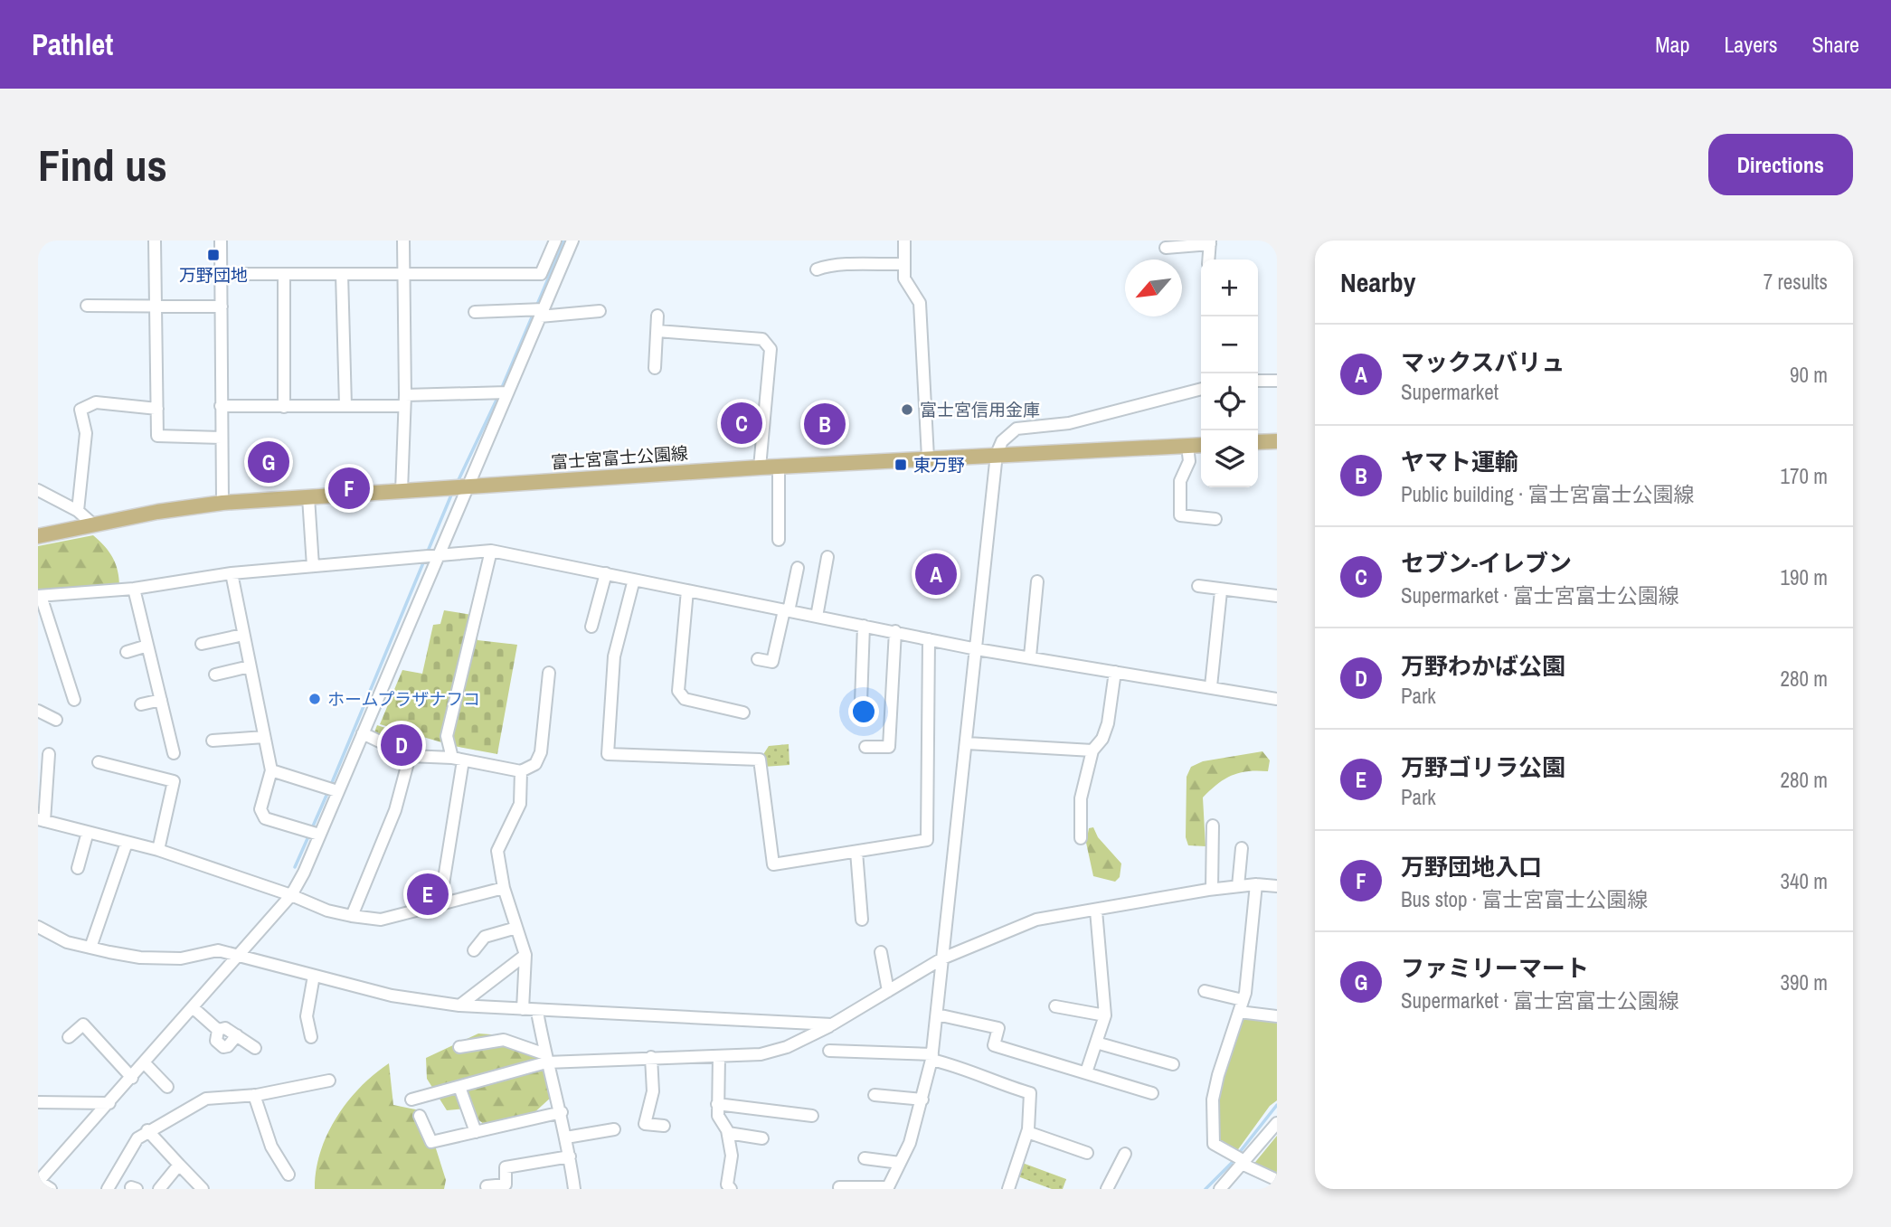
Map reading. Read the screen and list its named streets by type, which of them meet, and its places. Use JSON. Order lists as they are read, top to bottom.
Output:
{
  "streets": {
    "main road": ["富士宮富士公園線"]
  },
  "places": {
    "transit": ["万野団地", "東万野"],
    "other": ["富士宮信用金庫", "ホームプラザナフコ"]
  },
  "north": "bottom left",
  "page": {
    "header": "Pathlet",
    "nav": ["Map", "Layers", "Share"],
    "buttons": "Directions",
    "title": "Find us",
    "heading": ["Nearby", "7 results"],
    "map_buttons": ["+", "−"],
    "list": [
      {
        "mark": "A",
        "name": "マックスバリュ",
        "note": "Supermarket",
        "value": "90 m"
      },
      {
        "mark": "B",
        "name": "ヤマト運輸",
        "note": "Public building · 富士宮富士公園線",
        "value": "170 m"
      },
      {
        "mark": "C",
        "name": "セブン-イレブン",
        "note": "Supermarket · 富士宮富士公園線",
        "value": "190 m"
      },
      {
        "mark": "D",
        "name": "万野わかば公園",
        "note": "Park",
        "value": "280 m"
      },
      {
        "mark": "E",
        "name": "万野ゴリラ公園",
        "note": "Park",
        "value": "280 m"
      },
      {
        "mark": "F",
        "name": "万野団地入口",
        "note": "Bus stop · 富士宮富士公園線",
        "value": "340 m"
      },
      {
        "mark": "G",
        "name": "ファミリーマート",
        "note": "Supermarket · 富士宮富士公園線",
        "value": "390 m"
      }
    ],
    "pins": [
      "C",
      "B",
      "G",
      "F",
      "A",
      "D",
      "E"
    ]
  }
}
